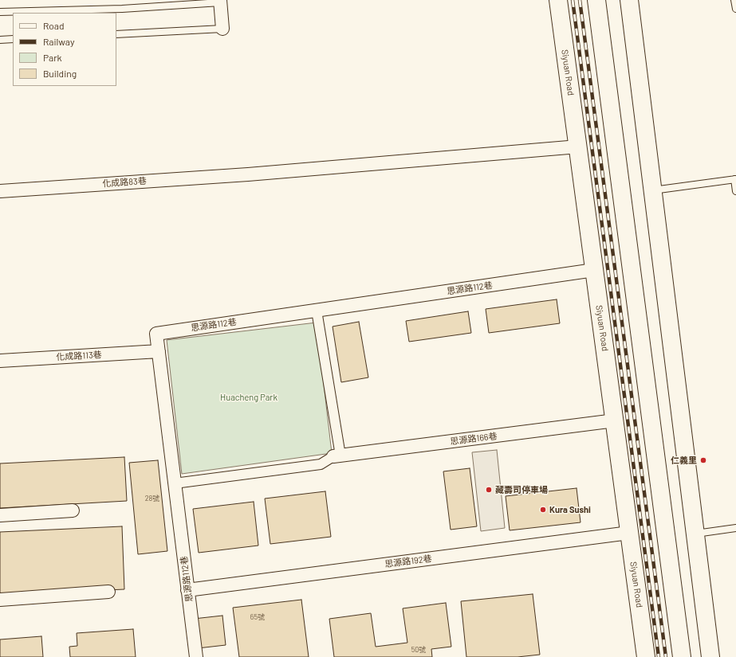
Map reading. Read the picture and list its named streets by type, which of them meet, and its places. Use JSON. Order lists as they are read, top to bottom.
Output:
{
  "streets": {
    "main road": ["Siyuan Road"],
    "street": [
      "化成路83巷",
      "思源路112巷",
      "化成路113巷",
      "思源路166巷",
      "思源路192巷"
    ]
  },
  "crossings": [
    ["Siyuan Road", "化成路83巷"],
    ["Siyuan Road", "思源路112巷"],
    ["Siyuan Road", "思源路166巷"],
    ["Siyuan Road", "思源路192巷"],
    ["思源路112巷", "化成路113巷"],
    ["思源路112巷", "思源路192巷"]
  ],
  "parks": ["Huacheng Park"],
  "places": ["仁義里", "藏壽司停車場", "Kura Sushi"],
  "house_numbers": ["28號", "65號", "50號"],
  "legend": [
    "Road",
    "Railway",
    "Park",
    "Building"
  ]
}
